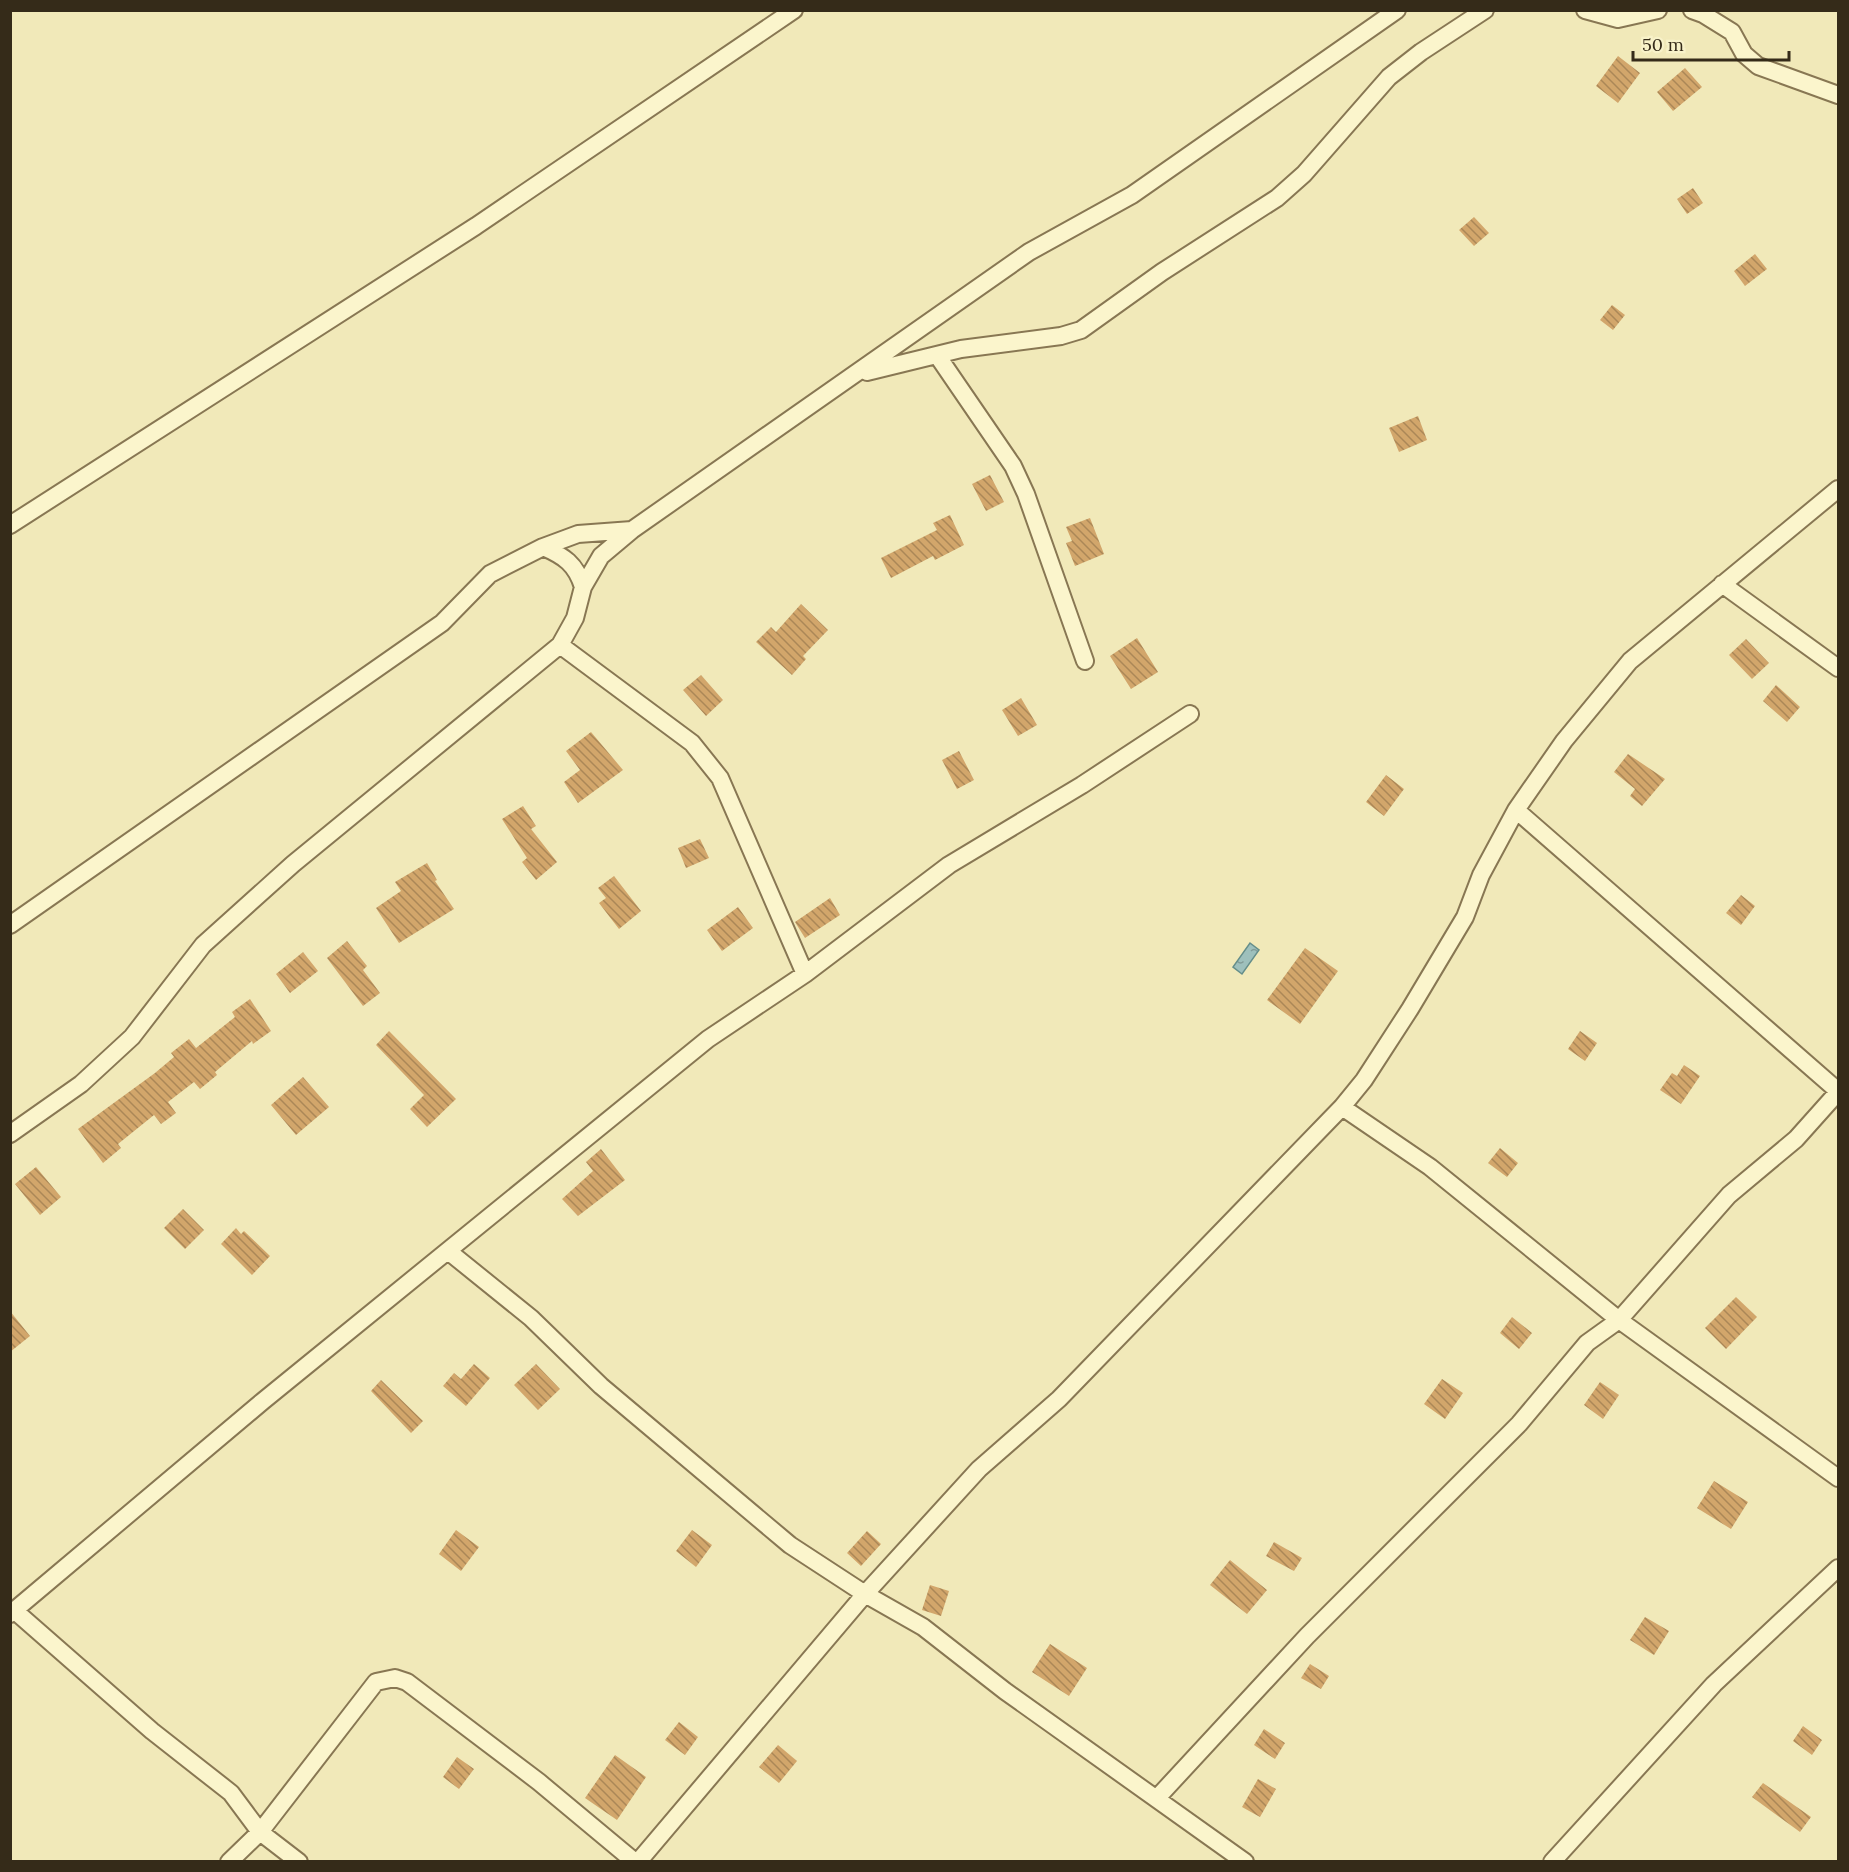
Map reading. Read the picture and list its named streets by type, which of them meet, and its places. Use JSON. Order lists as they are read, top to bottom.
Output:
{
  "scale_bar": "50 m"
}
